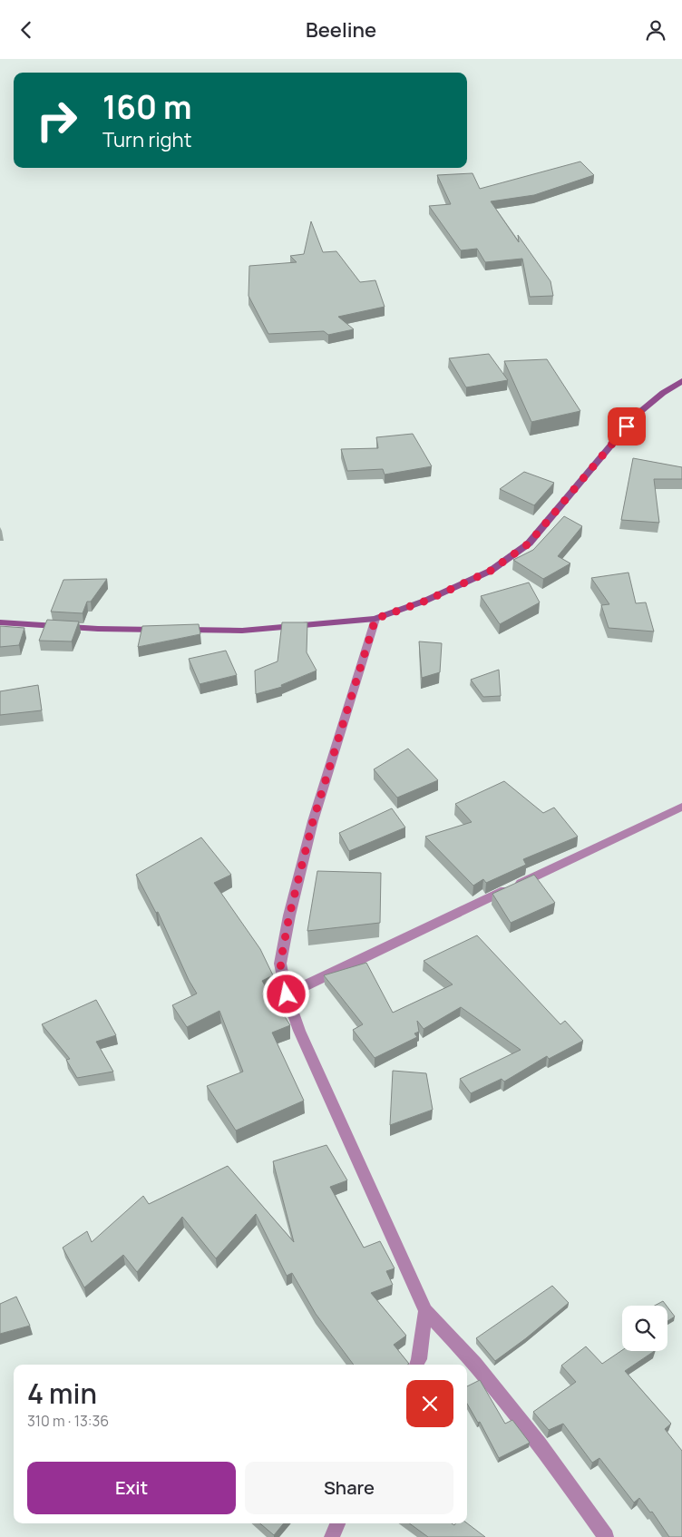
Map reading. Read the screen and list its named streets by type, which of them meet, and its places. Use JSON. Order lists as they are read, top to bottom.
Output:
{
  "page": {
    "header": "Beeline",
    "turn": ["160 m", "Turn right"],
    "heading": ["4 min", "310 m · 13:36"],
    "buttons": ["Exit", "Share"]
  }
}
